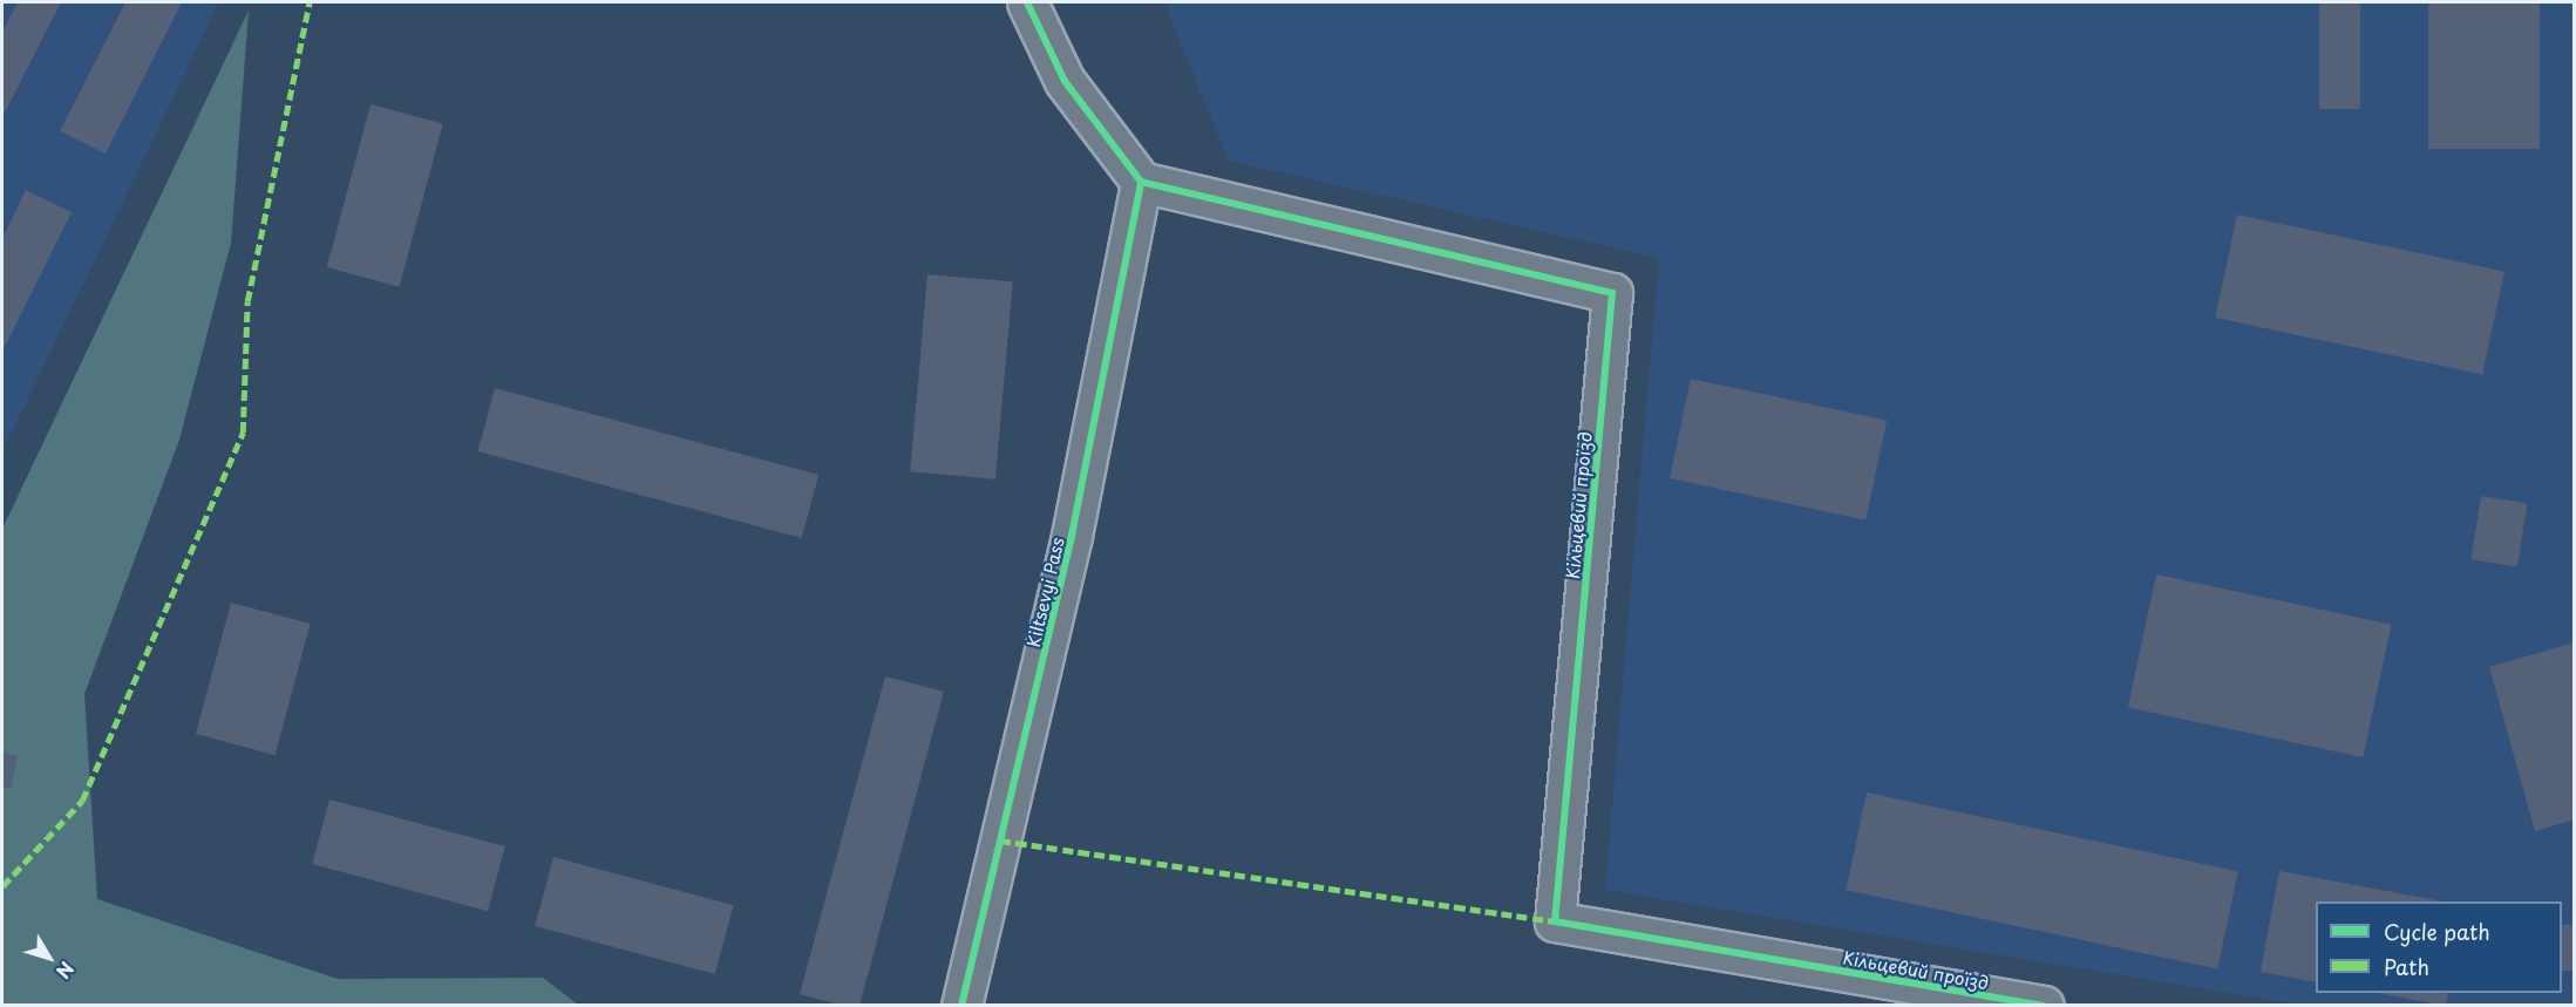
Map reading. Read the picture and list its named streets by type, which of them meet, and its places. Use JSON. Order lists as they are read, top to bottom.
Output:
{
  "streets": {
    "street": ["Кільцевий проїзд", "Kiltsevyi Pass"]
  },
  "crossings": [
    ["Кільцевий проїзд", "Kiltsevyi Pass"]
  ],
  "legend": ["Cycle path", "Path"],
  "north": "bottom right"
}
